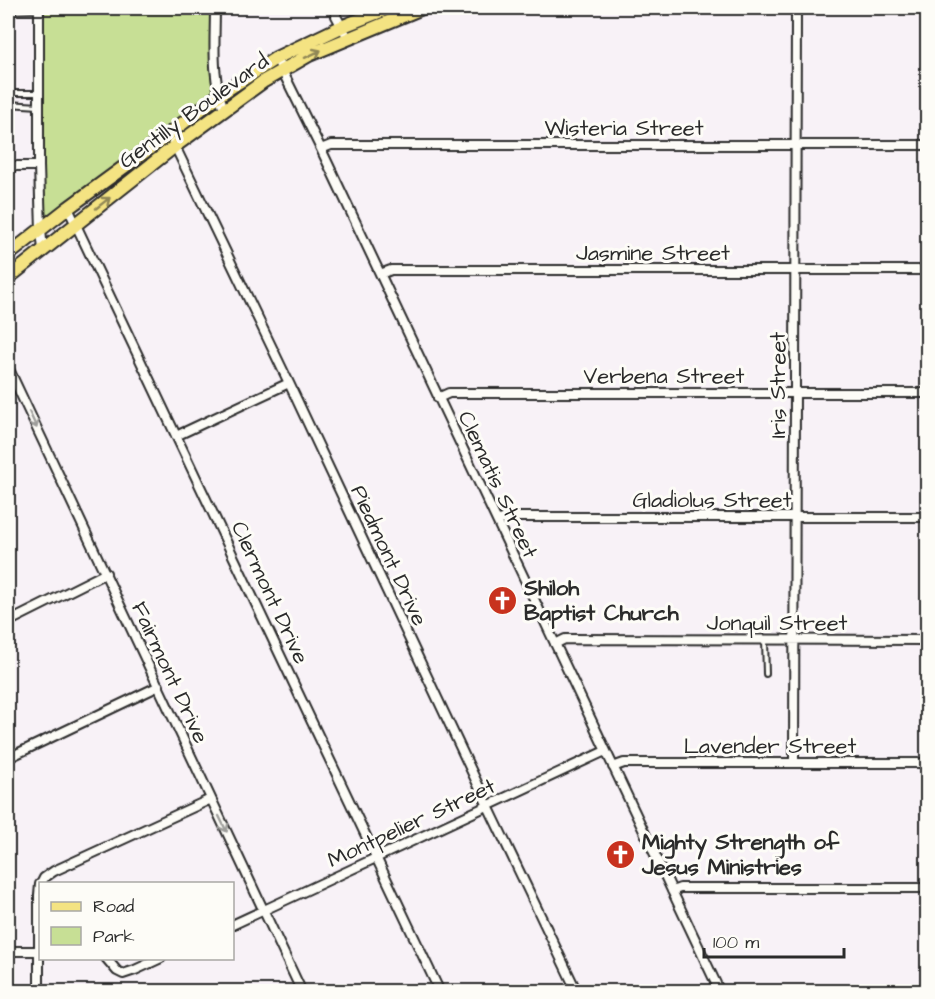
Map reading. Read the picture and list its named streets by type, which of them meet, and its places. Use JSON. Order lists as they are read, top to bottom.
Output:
{
  "streets": {
    "main road": ["Gentilly Boulevard"],
    "street": [
      "Wisteria Street",
      "Jasmine Street",
      "Verbena Street",
      "Iris Street",
      "Clematis Street",
      "Gladiolus Street",
      "Piedmont Drive",
      "Clermont Drive",
      "Jonquil Street",
      "Fairmont Drive",
      "Lavender Street",
      "Montpelier Street"
    ]
  },
  "crossings": [
    ["Gentilly Boulevard", "Clematis Street"],
    ["Gentilly Boulevard", "Piedmont Drive"],
    ["Gentilly Boulevard", "Clermont Drive"],
    ["Wisteria Street", "Iris Street"],
    ["Wisteria Street", "Clematis Street"],
    ["Jasmine Street", "Iris Street"],
    ["Jasmine Street", "Clematis Street"],
    ["Verbena Street", "Iris Street"],
    ["Verbena Street", "Clematis Street"],
    ["Iris Street", "Gladiolus Street"],
    ["Iris Street", "Jonquil Street"],
    ["Iris Street", "Lavender Street"],
    ["Clematis Street", "Gladiolus Street"],
    ["Clematis Street", "Jonquil Street"],
    ["Clematis Street", "Lavender Street"],
    ["Clematis Street", "Montpelier Street"],
    ["Piedmont Drive", "Montpelier Street"],
    ["Clermont Drive", "Montpelier Street"],
    ["Fairmont Drive", "Montpelier Street"]
  ],
  "one_way": ["Fairmont Drive"],
  "places": {
    "church": ["Shiloh Baptist Church", "Mighty Strength of Jesus Ministries"]
  },
  "legend": ["Road", "Park"],
  "scale_bar": "100 m"
}
